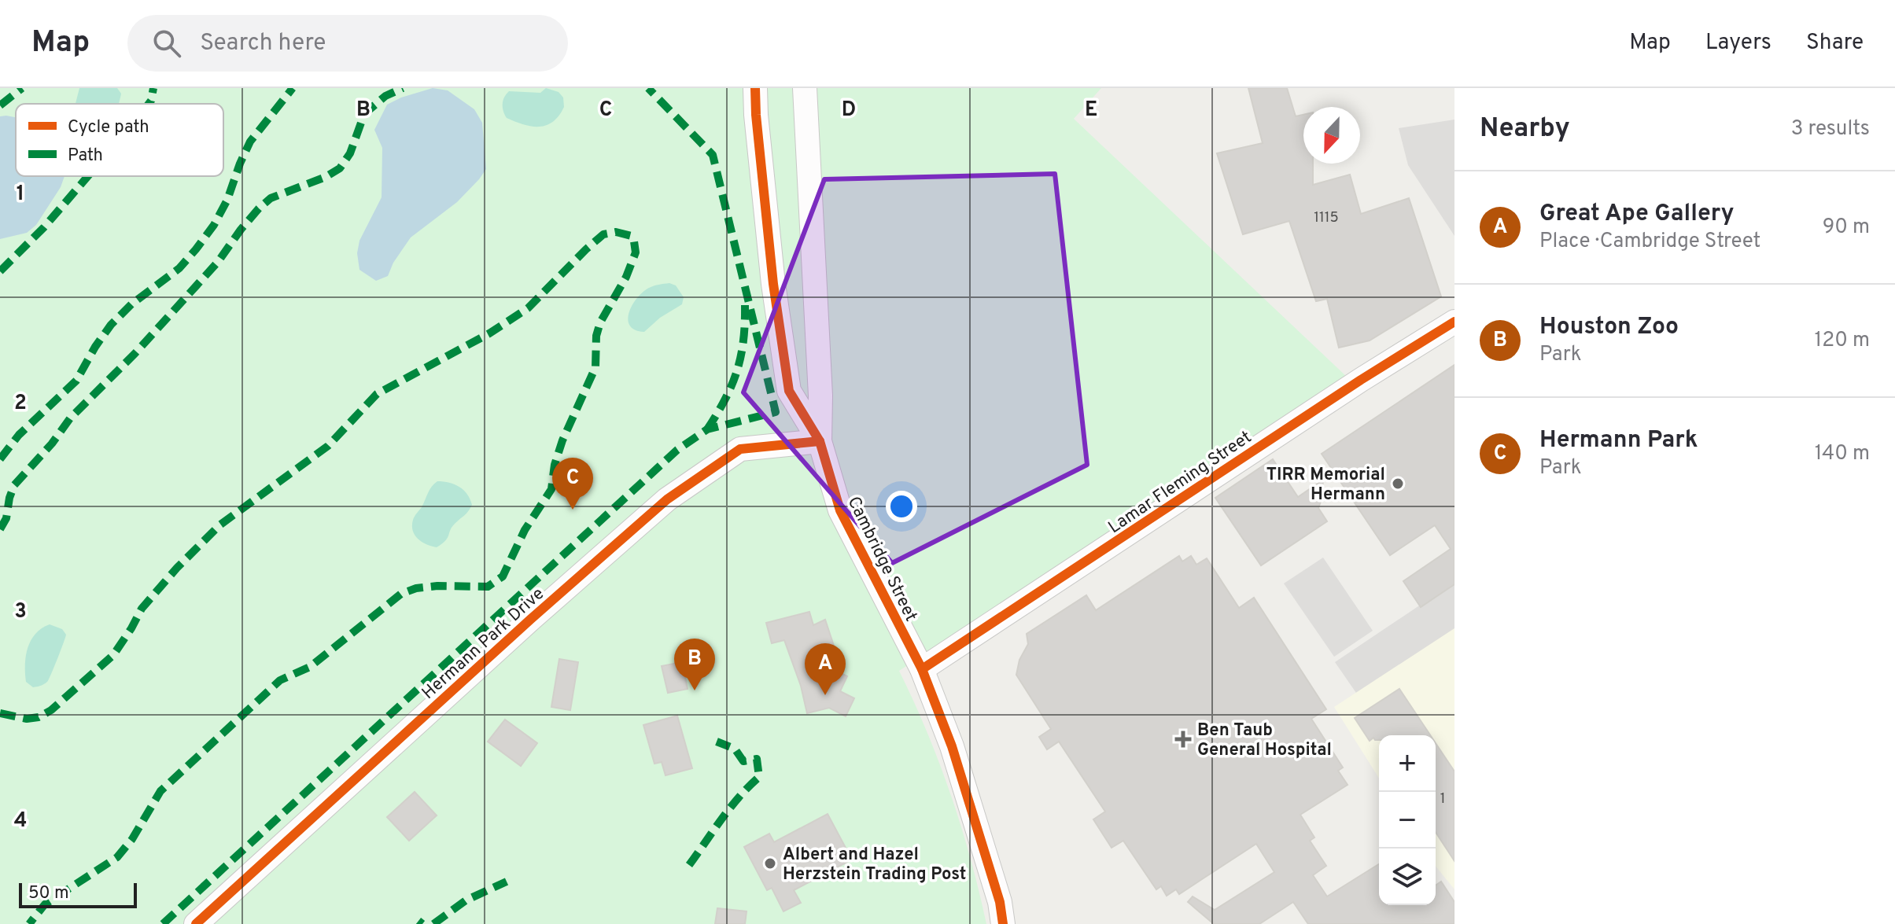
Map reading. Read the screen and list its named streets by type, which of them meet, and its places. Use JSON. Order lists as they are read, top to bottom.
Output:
{
  "streets": {
    "street": ["Lamar Fleming Street", "Cambridge Street", "Hermann Park Drive"]
  },
  "crossings": [
    ["Lamar Fleming Street", "Cambridge Street"],
    ["Cambridge Street", "Hermann Park Drive"]
  ],
  "places": {
    "other": ["TIRR Memorial Hermann", "Albert and Hazel Herzstein Trading Post"],
    "health": ["Ben Taub General Hospital"]
  },
  "house_numbers": ["1115", "1"],
  "legend": ["Cycle path", "Path"],
  "scale_bar": "50 m",
  "north": "bottom",
  "page": {
    "header": "Map",
    "search": "Search here",
    "nav": ["Map", "Layers", "Share"],
    "heading": ["Nearby", "3 results"],
    "list": [
      {
        "mark": "A",
        "name": "Great Ape Gallery",
        "note": "Place · Cambridge Street",
        "value": "90 m"
      },
      {
        "mark": "B",
        "name": "Houston Zoo",
        "note": "Park",
        "value": "120 m"
      },
      {
        "mark": "C",
        "name": "Hermann Park",
        "note": "Park",
        "value": "140 m"
      }
    ],
    "pins": ["C", "B", "A"],
    "map_buttons": ["+", "−"],
    "scale": "50 m"
  },
  "grid": {
    "columns": [
      "B",
      "C",
      "D",
      "E"
    ],
    "rows": [
      "1",
      "2",
      "3",
      "4"
    ]
  }
}
